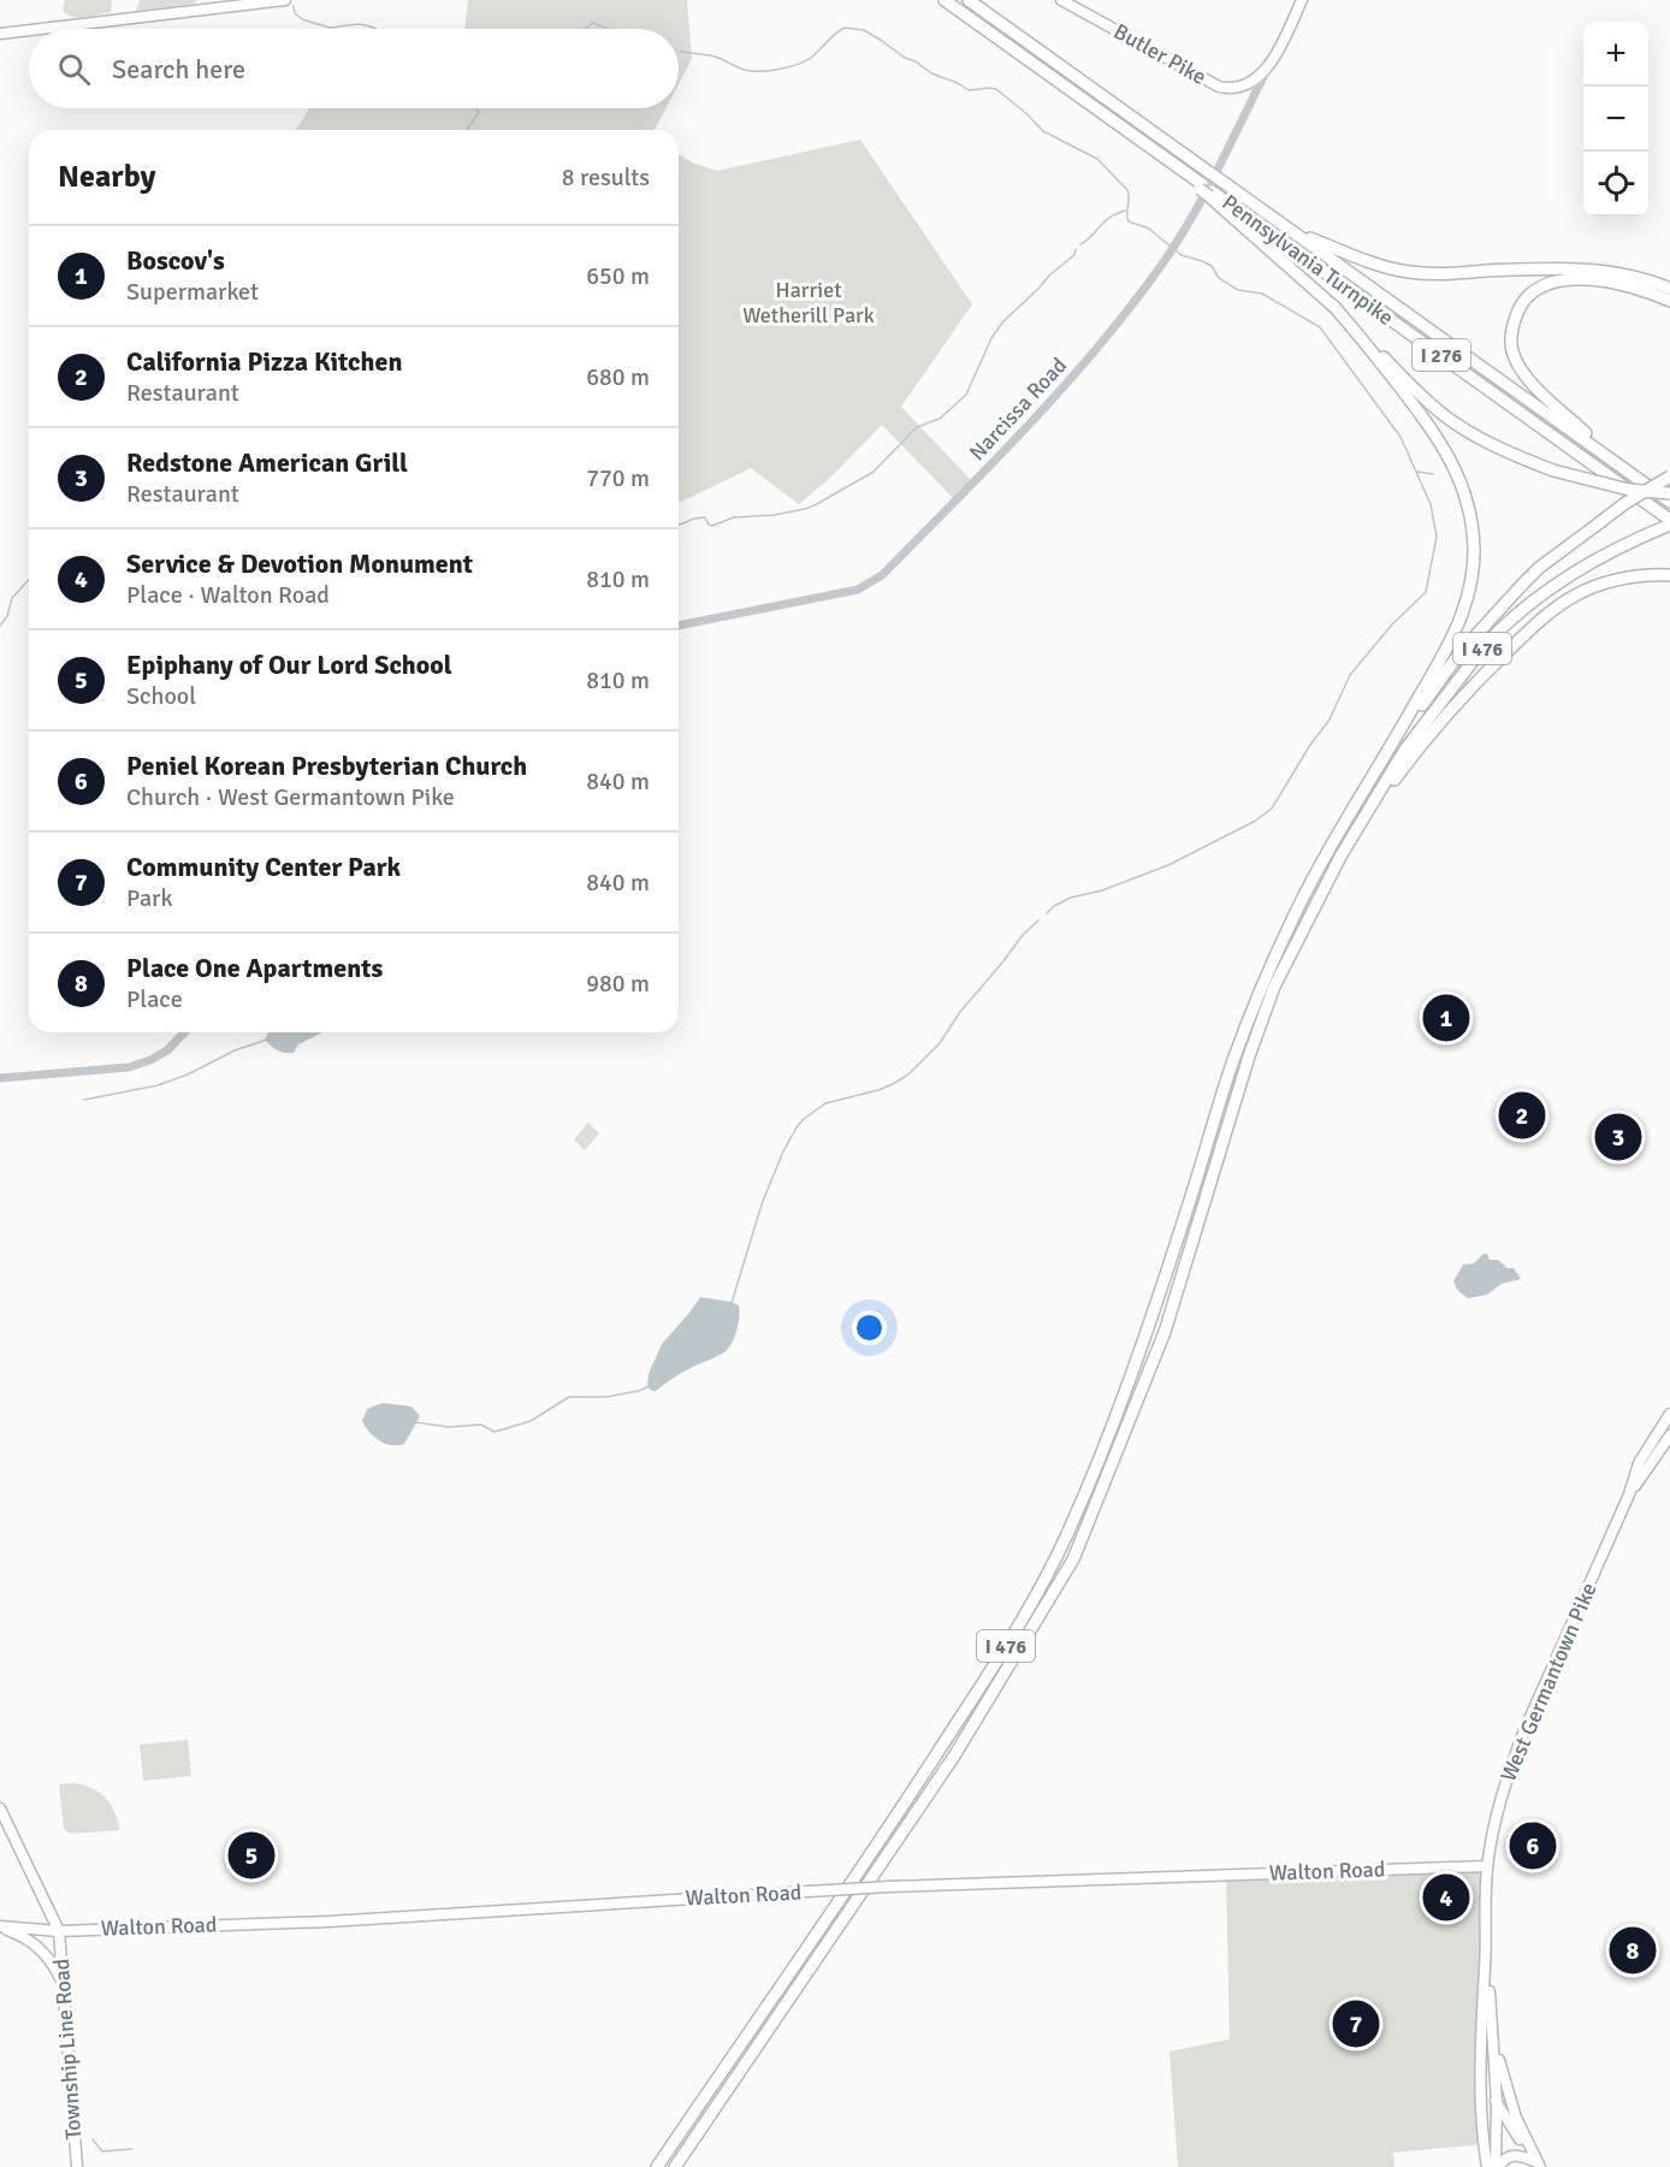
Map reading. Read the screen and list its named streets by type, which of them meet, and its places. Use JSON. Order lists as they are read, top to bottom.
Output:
{
  "streets": {
    "highway": ["Pennsylvania Turnpike", "I 276", "I 476"],
    "main road": [
      "Butler Pike",
      "West Germantown Pike",
      "Walton Road",
      "Township Line Road"
    ],
    "street": ["Narcissa Road"]
  },
  "crossings": [
    ["Butler Pike", "Narcissa Road"],
    ["Pennsylvania Turnpike", "I 476"],
    ["West Germantown Pike", "Walton Road"],
    ["Walton Road", "Township Line Road"]
  ],
  "parks": ["Harriet Wetherill Park"],
  "page": {
    "map_buttons": ["+", "−"],
    "search": "Search here",
    "heading": ["Nearby", "8 results"],
    "list": [
      {
        "mark": "1",
        "name": "Boscov's",
        "note": "Supermarket",
        "value": "650 m"
      },
      {
        "mark": "2",
        "name": "California Pizza Kitchen",
        "note": "Restaurant",
        "value": "680 m"
      },
      {
        "mark": "3",
        "name": "Redstone American Grill",
        "note": "Restaurant",
        "value": "770 m"
      },
      {
        "mark": "4",
        "name": "Service & Devotion Monument",
        "note": "Place · Walton Road",
        "value": "810 m"
      },
      {
        "mark": "5",
        "name": "Epiphany of Our Lord School",
        "note": "School",
        "value": "810 m"
      },
      {
        "mark": "6",
        "name": "Peniel Korean Presbyterian Church",
        "note": "Church · West Germantown Pike",
        "value": "840 m"
      },
      {
        "mark": "7",
        "name": "Community Center Park",
        "note": "Park",
        "value": "840 m"
      },
      {
        "mark": "8",
        "name": "Place One Apartments",
        "note": "Place",
        "value": "980 m"
      }
    ],
    "pins": [
      "1",
      "2",
      "3",
      "6",
      "5",
      "4",
      "8",
      "7"
    ]
  }
}
